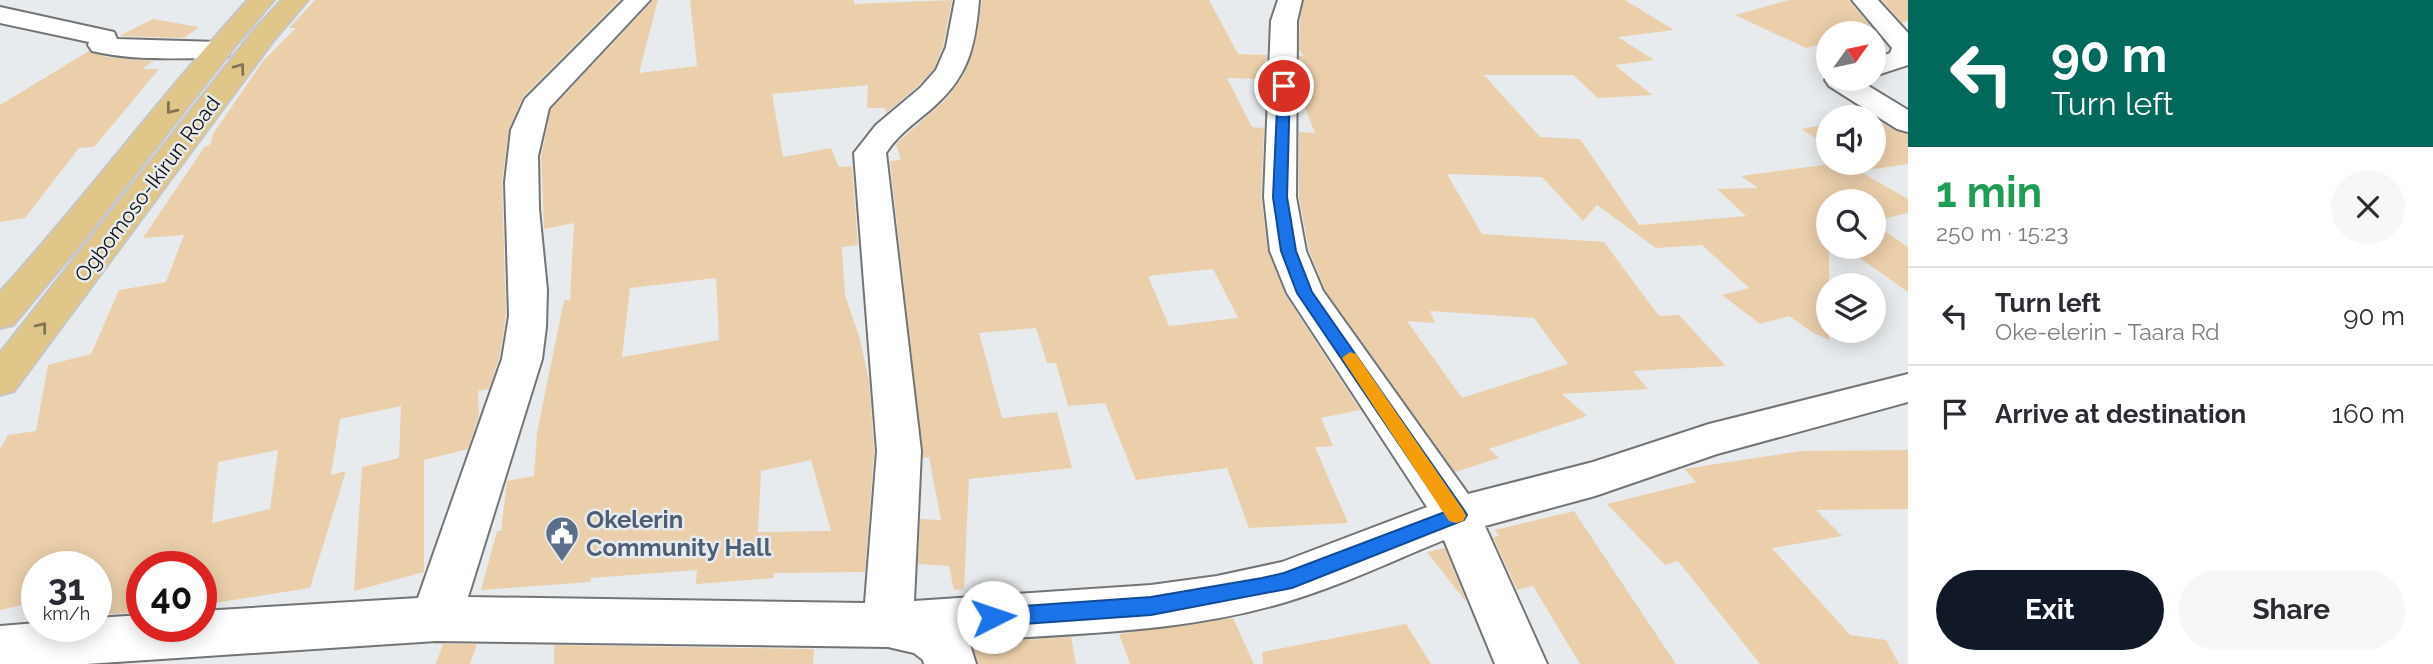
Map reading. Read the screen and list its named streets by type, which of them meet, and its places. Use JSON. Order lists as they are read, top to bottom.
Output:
{
  "streets": {
    "main road": ["Ogbomoso-Ikirun Road"]
  },
  "places": {
    "public building": ["Okelerin Community Hall"]
  },
  "north": "top right",
  "page": {
    "turn": ["90 m", "Turn left"],
    "heading": ["1 min", "250 m · 15:23"],
    "list": [
      {
        "name": "Turn left",
        "note": "Oke-elerin - Taara Rd",
        "value": "90 m"
      },
      {
        "name": "Arrive at destination",
        "value": "160 m"
      }
    ],
    "speed": "31 km/h",
    "limit": "40",
    "buttons": ["Exit", "Share"]
  }
}
